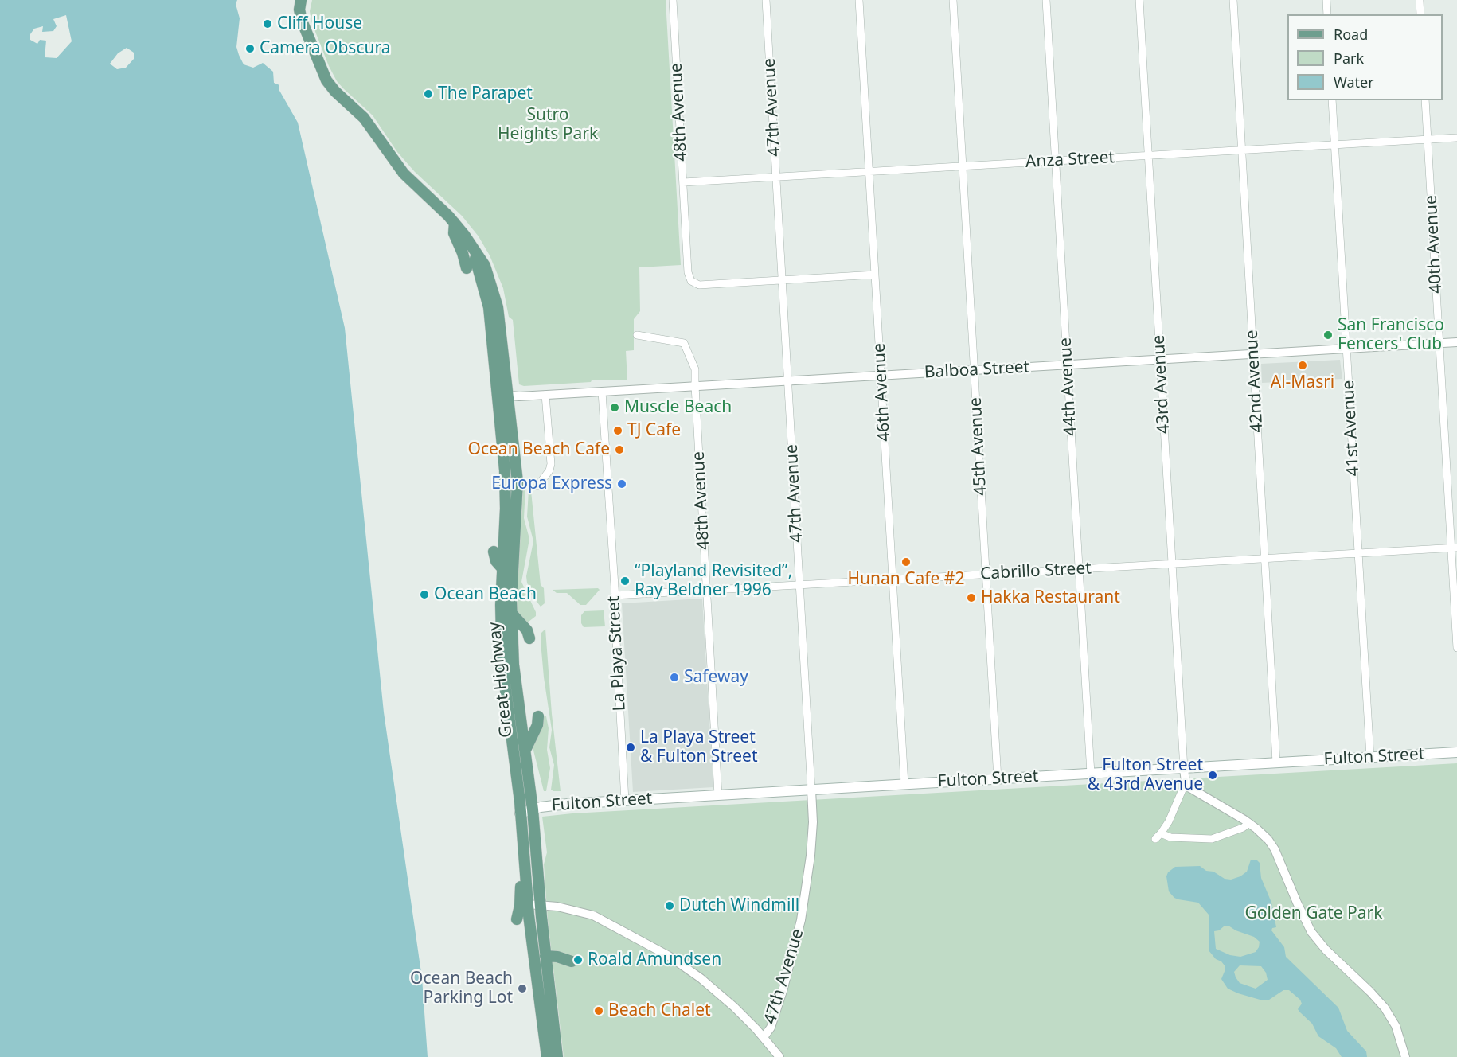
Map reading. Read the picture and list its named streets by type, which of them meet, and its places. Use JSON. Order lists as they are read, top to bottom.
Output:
{
  "streets": {
    "main road": ["Great Highway", "Fulton Street"],
    "street": [
      "47th Avenue",
      "48th Avenue",
      "Anza Street",
      "40th Avenue",
      "Balboa Street",
      "42nd Avenue",
      "43rd Avenue",
      "44th Avenue",
      "46th Avenue",
      "41st Avenue",
      "45th Avenue",
      "Cabrillo Street",
      "La Playa Street"
    ]
  },
  "crossings": [
    ["47th Avenue", "48th Avenue"],
    ["47th Avenue", "Anza Street"],
    ["47th Avenue", "Balboa Street"],
    ["47th Avenue", "Cabrillo Street"],
    ["47th Avenue", "Fulton Street"],
    ["48th Avenue", "Anza Street"],
    ["48th Avenue", "Balboa Street"],
    ["48th Avenue", "Cabrillo Street"],
    ["48th Avenue", "Fulton Street"],
    ["Anza Street", "40th Avenue"],
    ["Anza Street", "42nd Avenue"],
    ["Anza Street", "43rd Avenue"],
    ["Anza Street", "44th Avenue"],
    ["Anza Street", "46th Avenue"],
    ["Anza Street", "41st Avenue"],
    ["Anza Street", "45th Avenue"],
    ["40th Avenue", "Balboa Street"],
    ["40th Avenue", "Cabrillo Street"],
    ["Balboa Street", "42nd Avenue"],
    ["Balboa Street", "43rd Avenue"],
    ["Balboa Street", "44th Avenue"],
    ["Balboa Street", "46th Avenue"],
    ["Balboa Street", "41st Avenue"],
    ["Balboa Street", "45th Avenue"],
    ["Balboa Street", "La Playa Street"],
    ["Balboa Street", "Great Highway"],
    ["42nd Avenue", "Cabrillo Street"],
    ["42nd Avenue", "Fulton Street"],
    ["43rd Avenue", "Cabrillo Street"],
    ["43rd Avenue", "Fulton Street"],
    ["44th Avenue", "Cabrillo Street"],
    ["44th Avenue", "Fulton Street"],
    ["46th Avenue", "Cabrillo Street"],
    ["46th Avenue", "Fulton Street"],
    ["41st Avenue", "Cabrillo Street"],
    ["41st Avenue", "Fulton Street"],
    ["45th Avenue", "Cabrillo Street"],
    ["45th Avenue", "Fulton Street"],
    ["Cabrillo Street", "La Playa Street"],
    ["La Playa Street", "Fulton Street"],
    ["Great Highway", "Fulton Street"]
  ],
  "parks": ["Sutro Heights Park", "Golden Gate Park"],
  "places": [
    "Cliff House",
    "Camera Obscura",
    "The Parapet",
    "San Francisco Fencers' Club",
    "Al-Masri",
    "Muscle Beach",
    "TJ Cafe",
    "Ocean Beach Cafe",
    "Europa Express",
    "Hunan Cafe #2",
    "“Playland Revisited”, Ray Beldner 1996",
    "Ocean Beach",
    "Hakka Restaurant",
    "Safeway",
    "La Playa Street & Fulton Street",
    "Fulton Street & 43rd Avenue",
    "Dutch Windmill",
    "Roald Amundsen",
    "Ocean Beach Parking Lot",
    "Beach Chalet"
  ],
  "legend": ["Road", "Park", "Water"]
}
